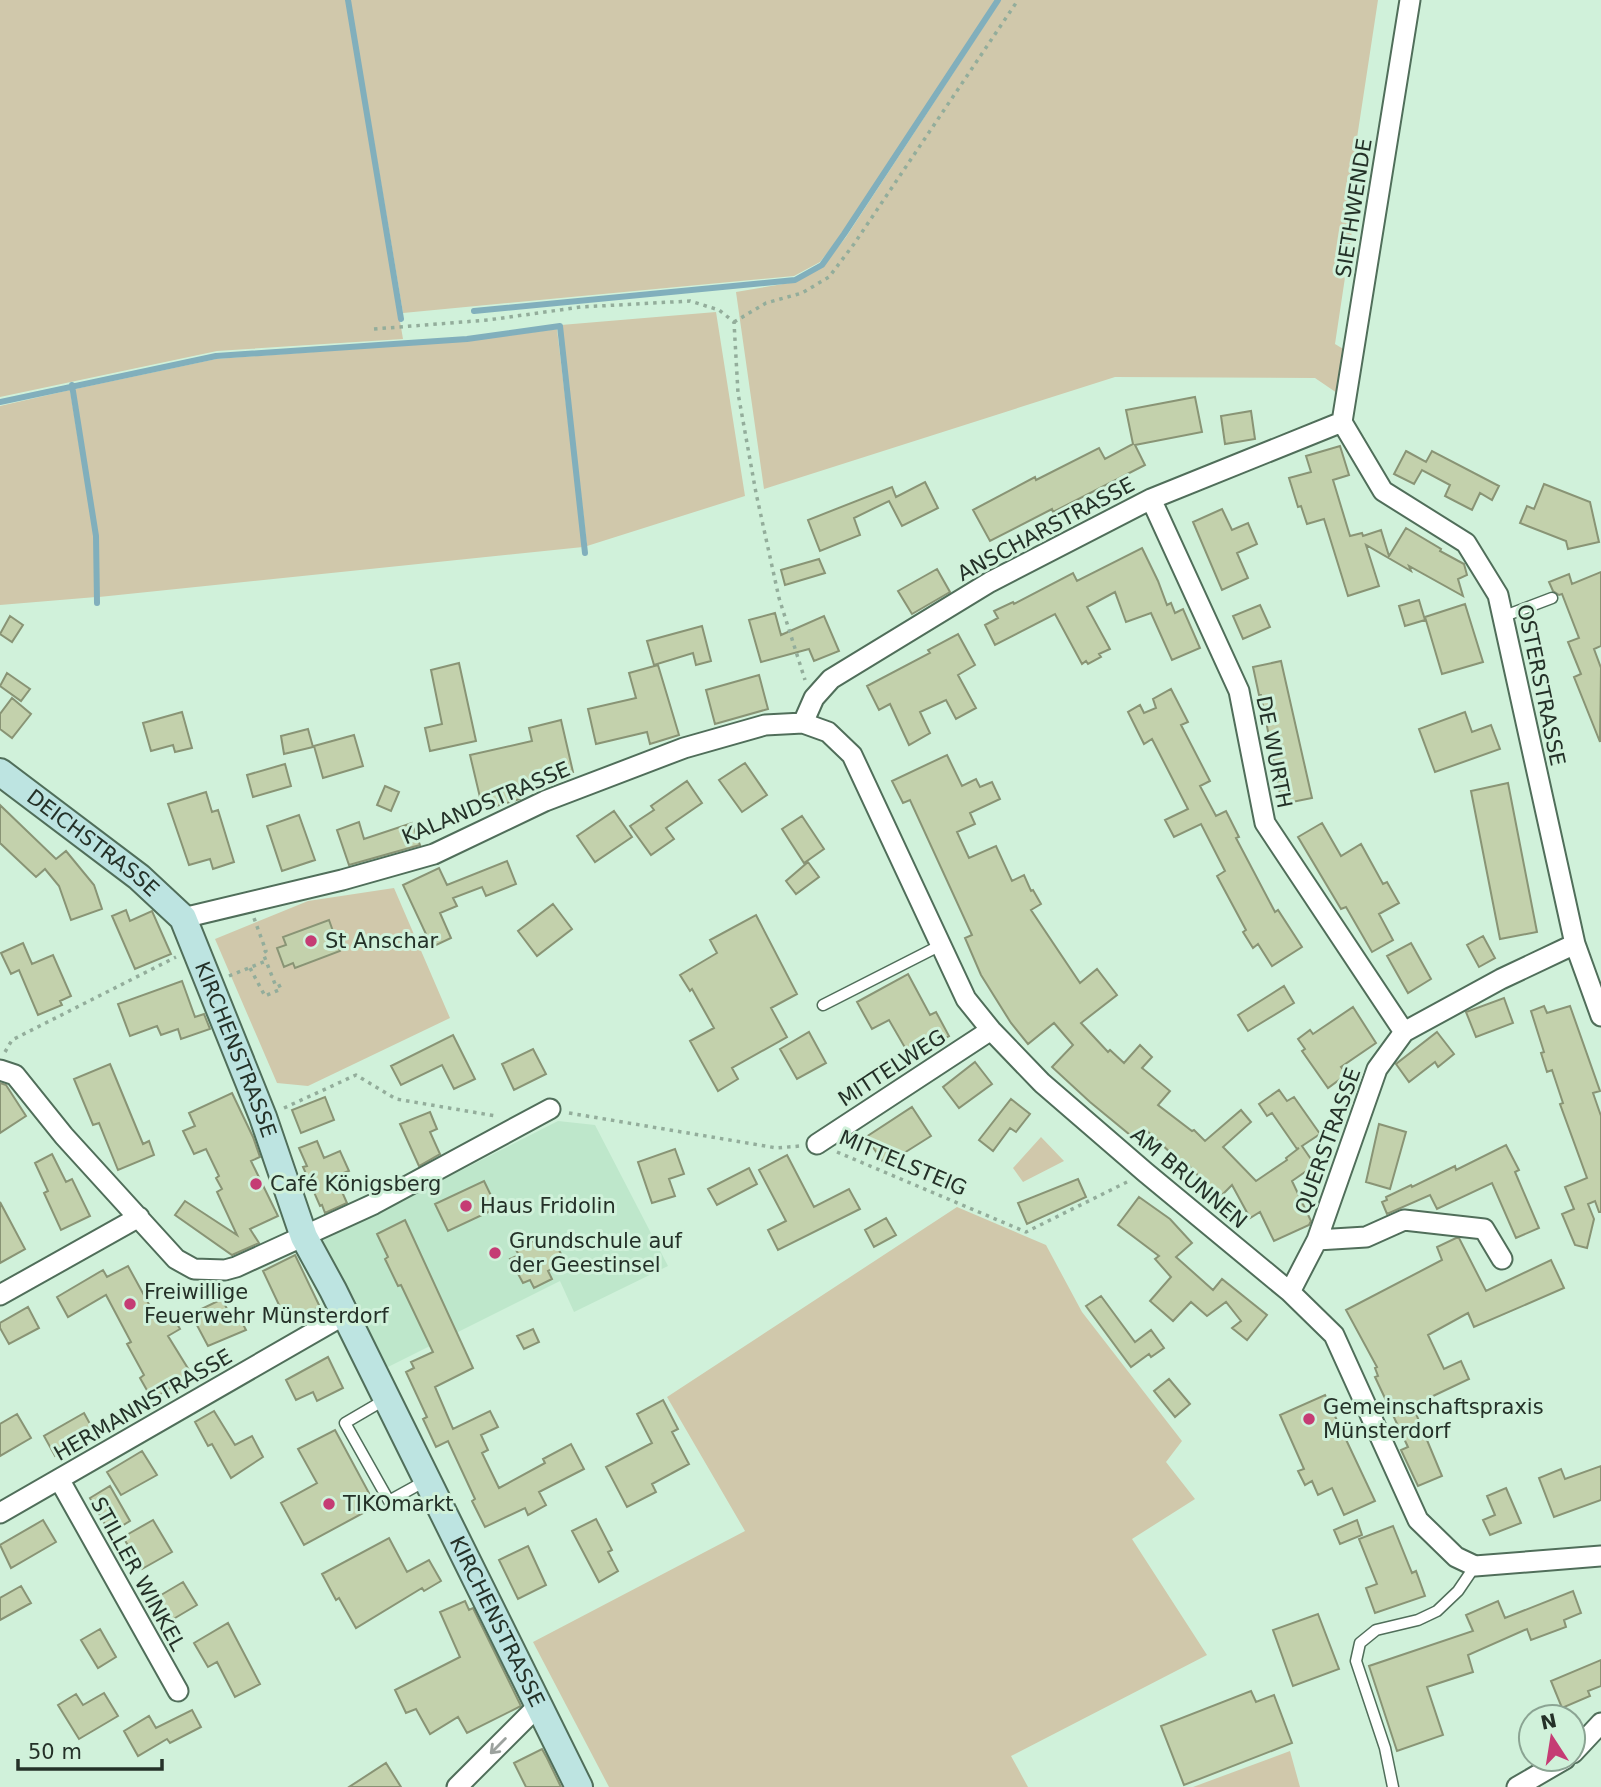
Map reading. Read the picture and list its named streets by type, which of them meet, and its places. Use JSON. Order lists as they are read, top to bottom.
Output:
{
  "streets": {
    "street": [
      "SIETHWENDE",
      "ANSCHARSTRASSE",
      "OSTERSTRASSE",
      "DE WURTH",
      "KALANDSTRASSE",
      "DEICHSTRASSE",
      "KIRCHENSTRASSE",
      "MITTELWEG",
      "QUERSTRASSE",
      "AM BRUNNEN",
      "HERMANNSTRASSE",
      "STILLER WINKEL"
    ],
    "path": ["MITTELSTEIG"]
  },
  "crossings": [
    ["SIETHWENDE", "ANSCHARSTRASSE"],
    ["SIETHWENDE", "OSTERSTRASSE"],
    ["ANSCHARSTRASSE", "OSTERSTRASSE"],
    ["ANSCHARSTRASSE", "DE WURTH"],
    ["ANSCHARSTRASSE", "KALANDSTRASSE"],
    ["ANSCHARSTRASSE", "AM BRUNNEN"],
    ["OSTERSTRASSE", "QUERSTRASSE"],
    ["DE WURTH", "QUERSTRASSE"],
    ["KALANDSTRASSE", "DEICHSTRASSE"],
    ["KALANDSTRASSE", "KIRCHENSTRASSE"],
    ["KALANDSTRASSE", "AM BRUNNEN"],
    ["DEICHSTRASSE", "KIRCHENSTRASSE"],
    ["KIRCHENSTRASSE", "HERMANNSTRASSE"],
    ["MITTELWEG", "MITTELSTEIG"],
    ["MITTELWEG", "AM BRUNNEN"],
    ["QUERSTRASSE", "AM BRUNNEN"],
    ["MITTELSTEIG", "AM BRUNNEN"],
    ["HERMANNSTRASSE", "STILLER WINKEL"]
  ],
  "places": [
    "St Anschar",
    "Café Königsberg",
    "Haus Fridolin",
    "Grundschule auf der Geestinsel",
    "Freiwillige Feuerwehr Münsterdorf",
    "Gemeinschaftspraxis Münsterdorf",
    "TIKOmarkt"
  ],
  "scale_bar": "50 m",
  "north": "top"
}
